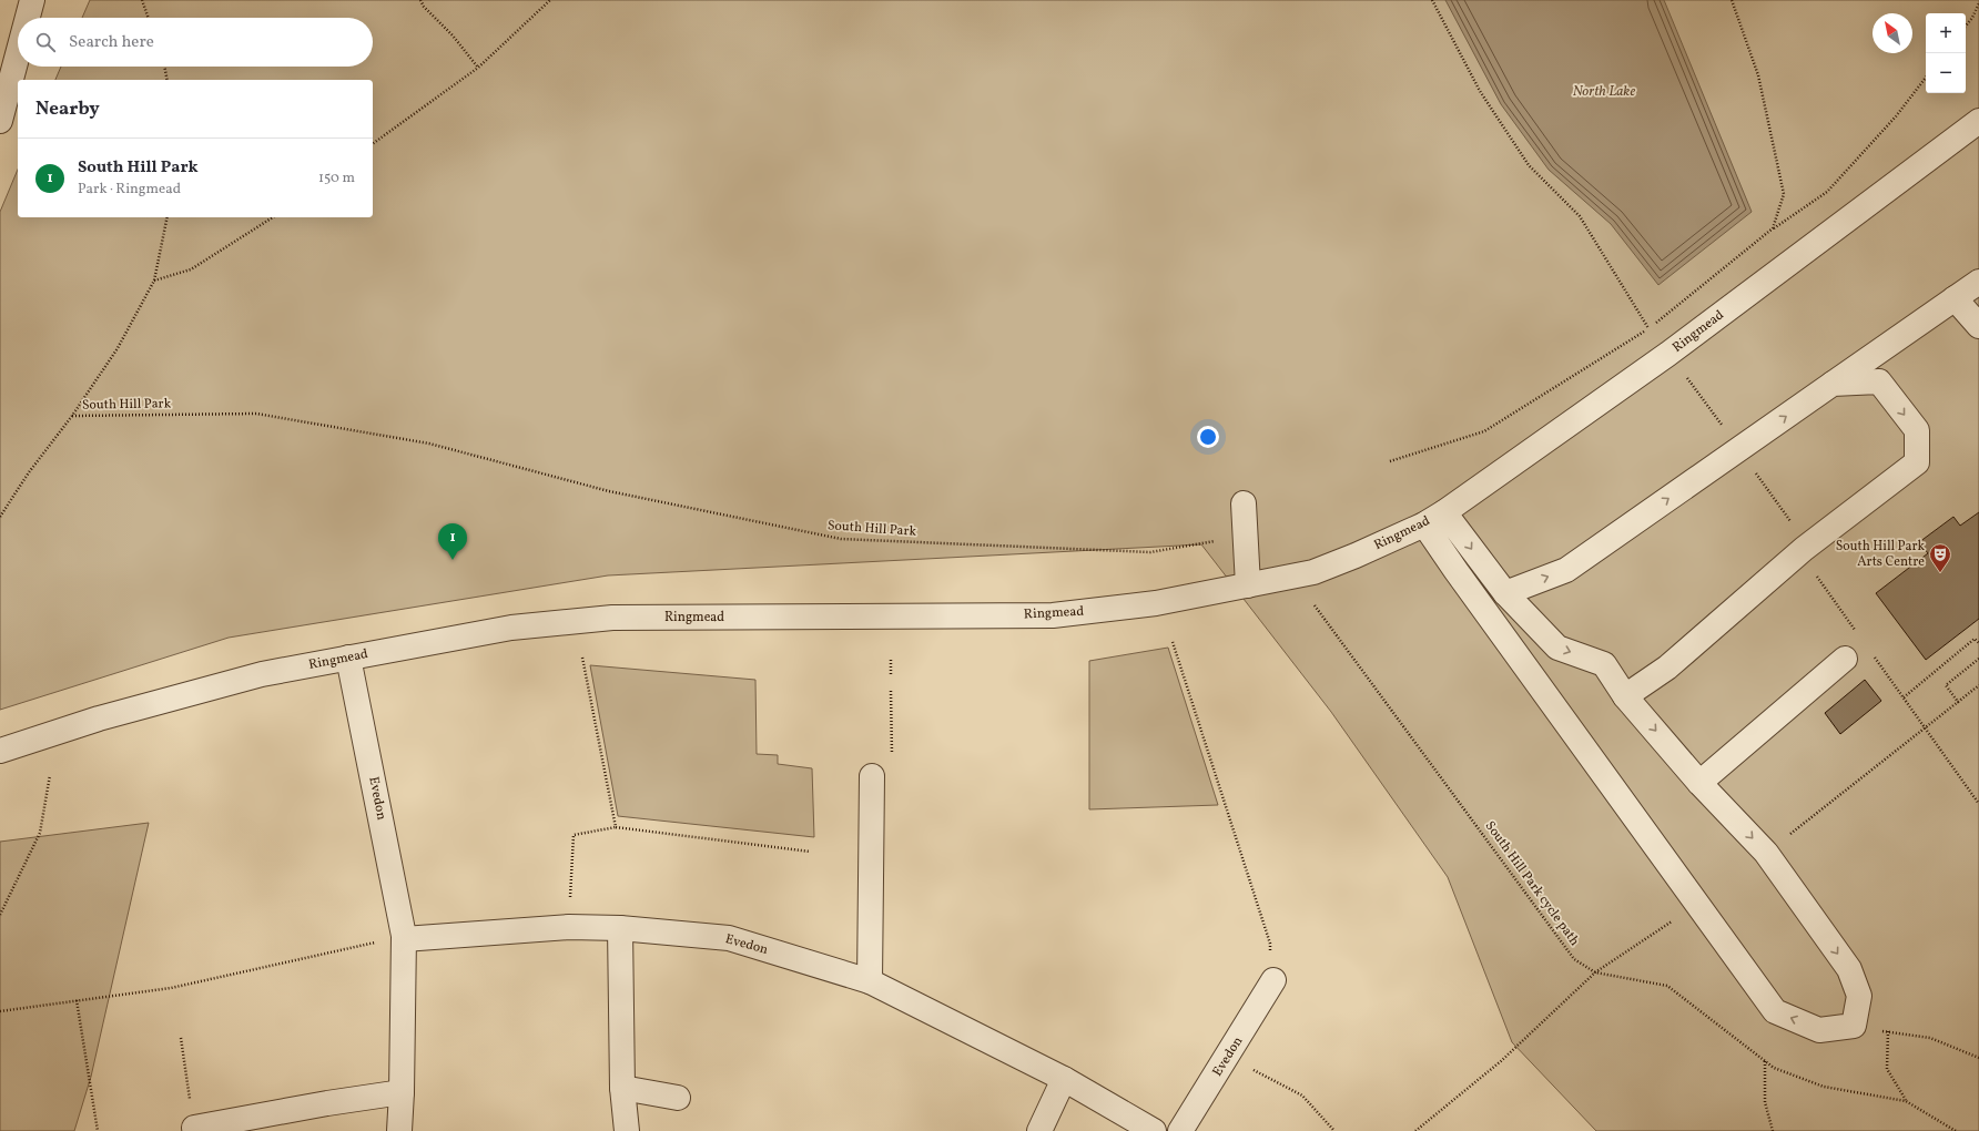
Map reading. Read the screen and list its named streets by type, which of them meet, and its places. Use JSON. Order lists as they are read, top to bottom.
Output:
{
  "streets": {
    "street": ["Ringmead", "Evedon"],
    "path": ["South Hill Park", "South Hill Park cycle path"]
  },
  "crossings": [
    ["Ringmead", "Evedon"]
  ],
  "water": ["North Lake"],
  "places": {
    "theatre": ["South Hill Park Arts Centre"]
  },
  "north": "top left",
  "page": {
    "map_buttons": ["+", "−"],
    "search": "Search here",
    "heading": "Nearby",
    "list": [
      {
        "mark": "1",
        "name": "South Hill Park",
        "note": "Park · Ringmead",
        "value": "150 m"
      }
    ],
    "pins": "1"
  }
}
